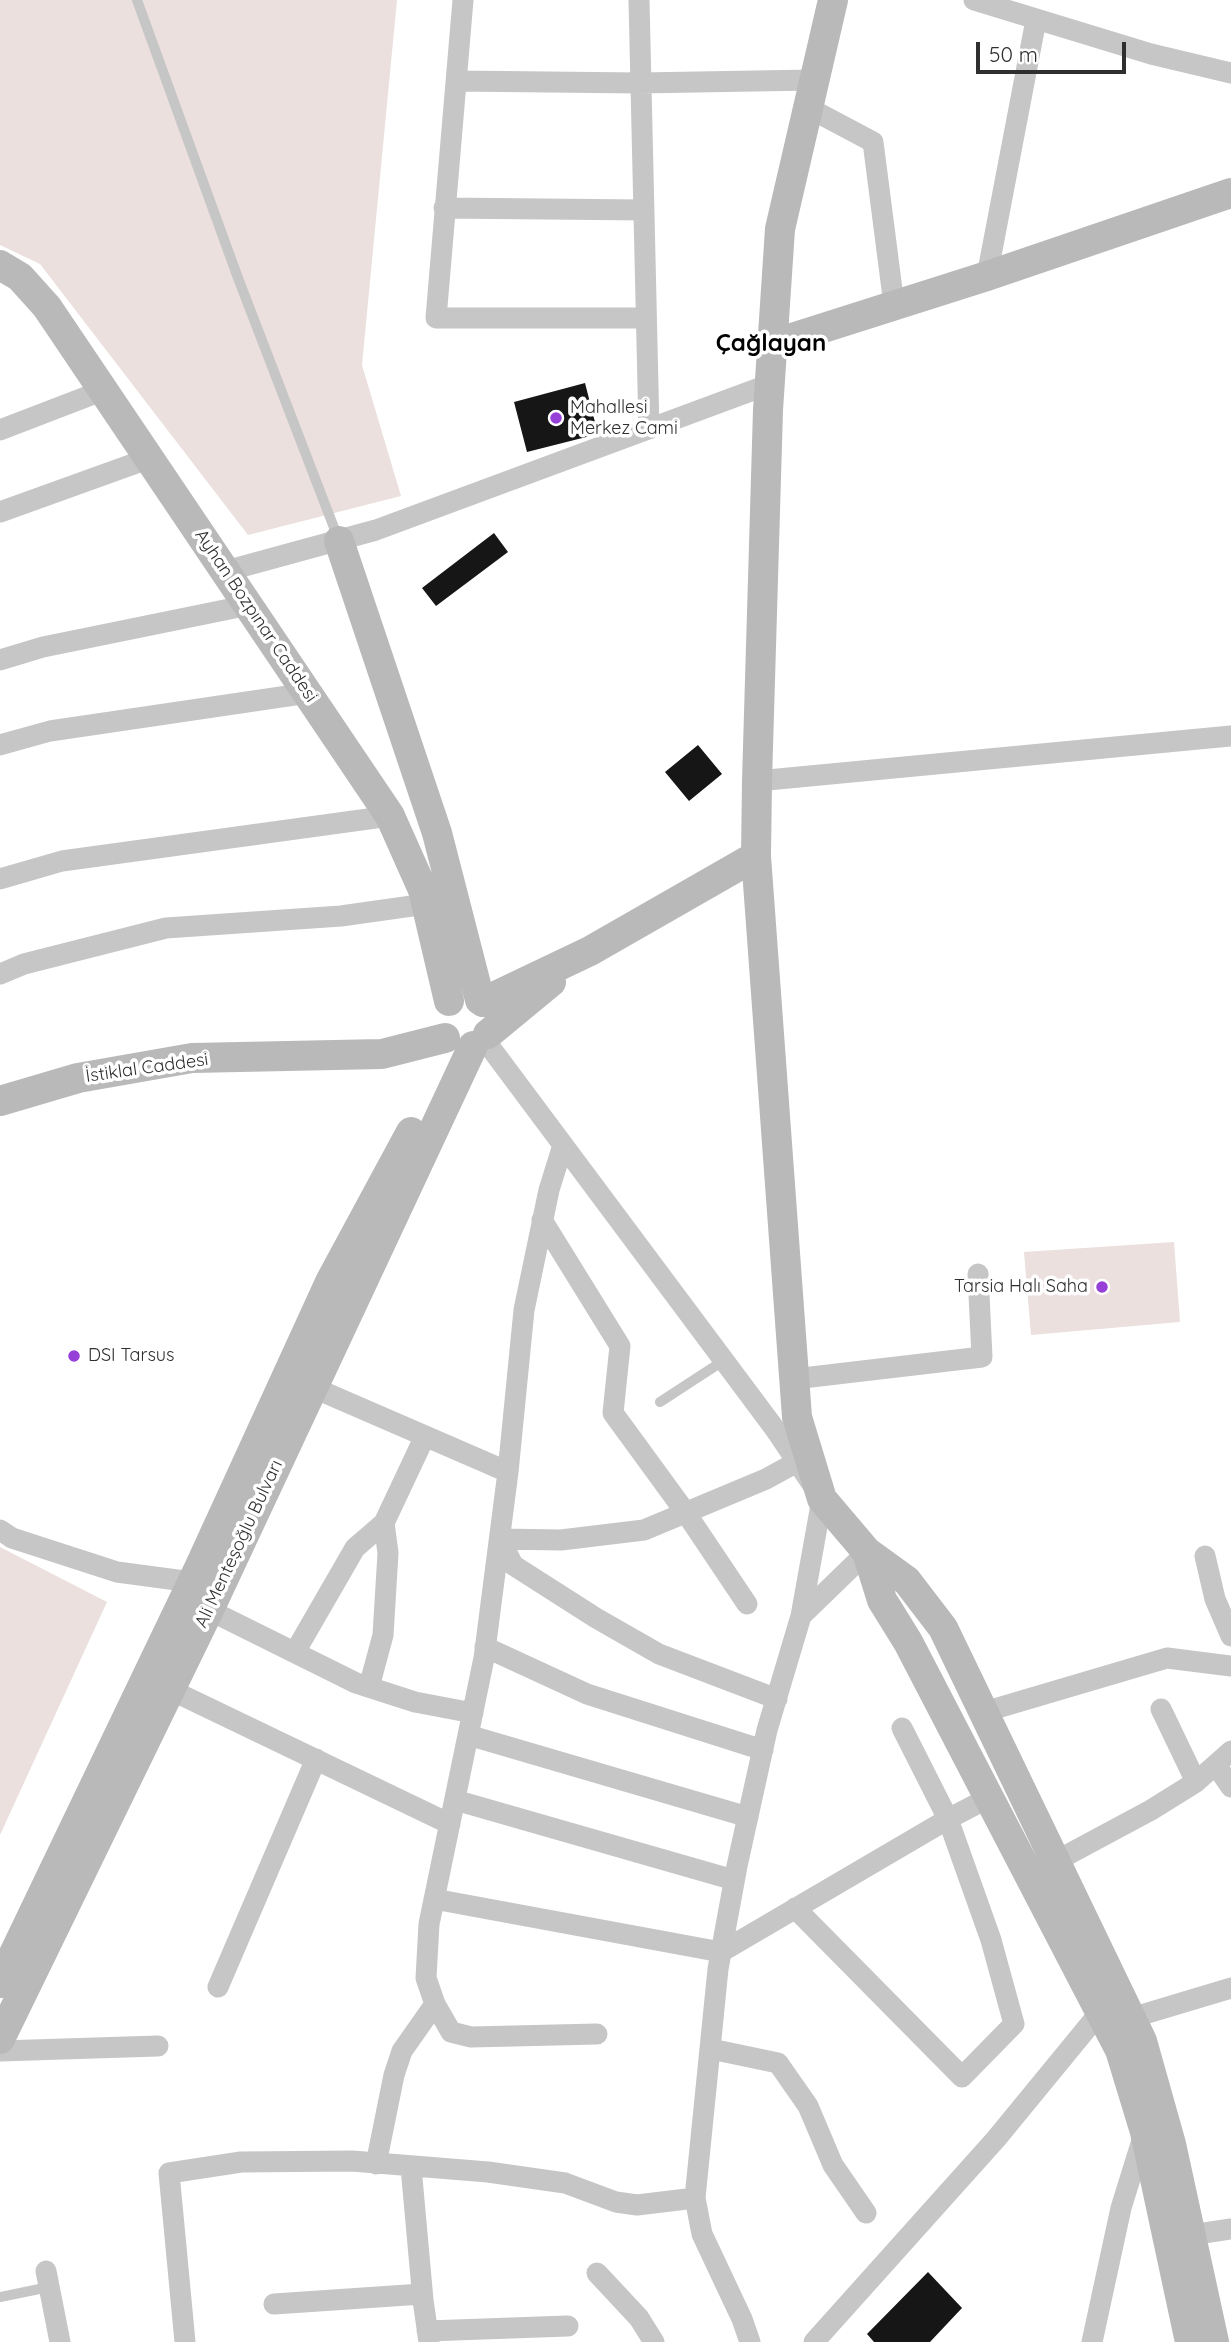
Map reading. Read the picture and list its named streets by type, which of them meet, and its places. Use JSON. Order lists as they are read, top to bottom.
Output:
{
  "streets": {
    "street": ["Ayhan Bozpınar Caddesi", "İstiklal Caddesi", "Ali Menteşoğlu Bulvarı"]
  },
  "crossings": [
    ["İstiklal Caddesi", "Ali Menteşoğlu Bulvarı"]
  ],
  "districts": ["Çağlayan"],
  "places": ["Mahallesi Merkez Cami", "Tarsia Halı Saha", "DSI Tarsus"],
  "scale_bar": "50 m"
}
